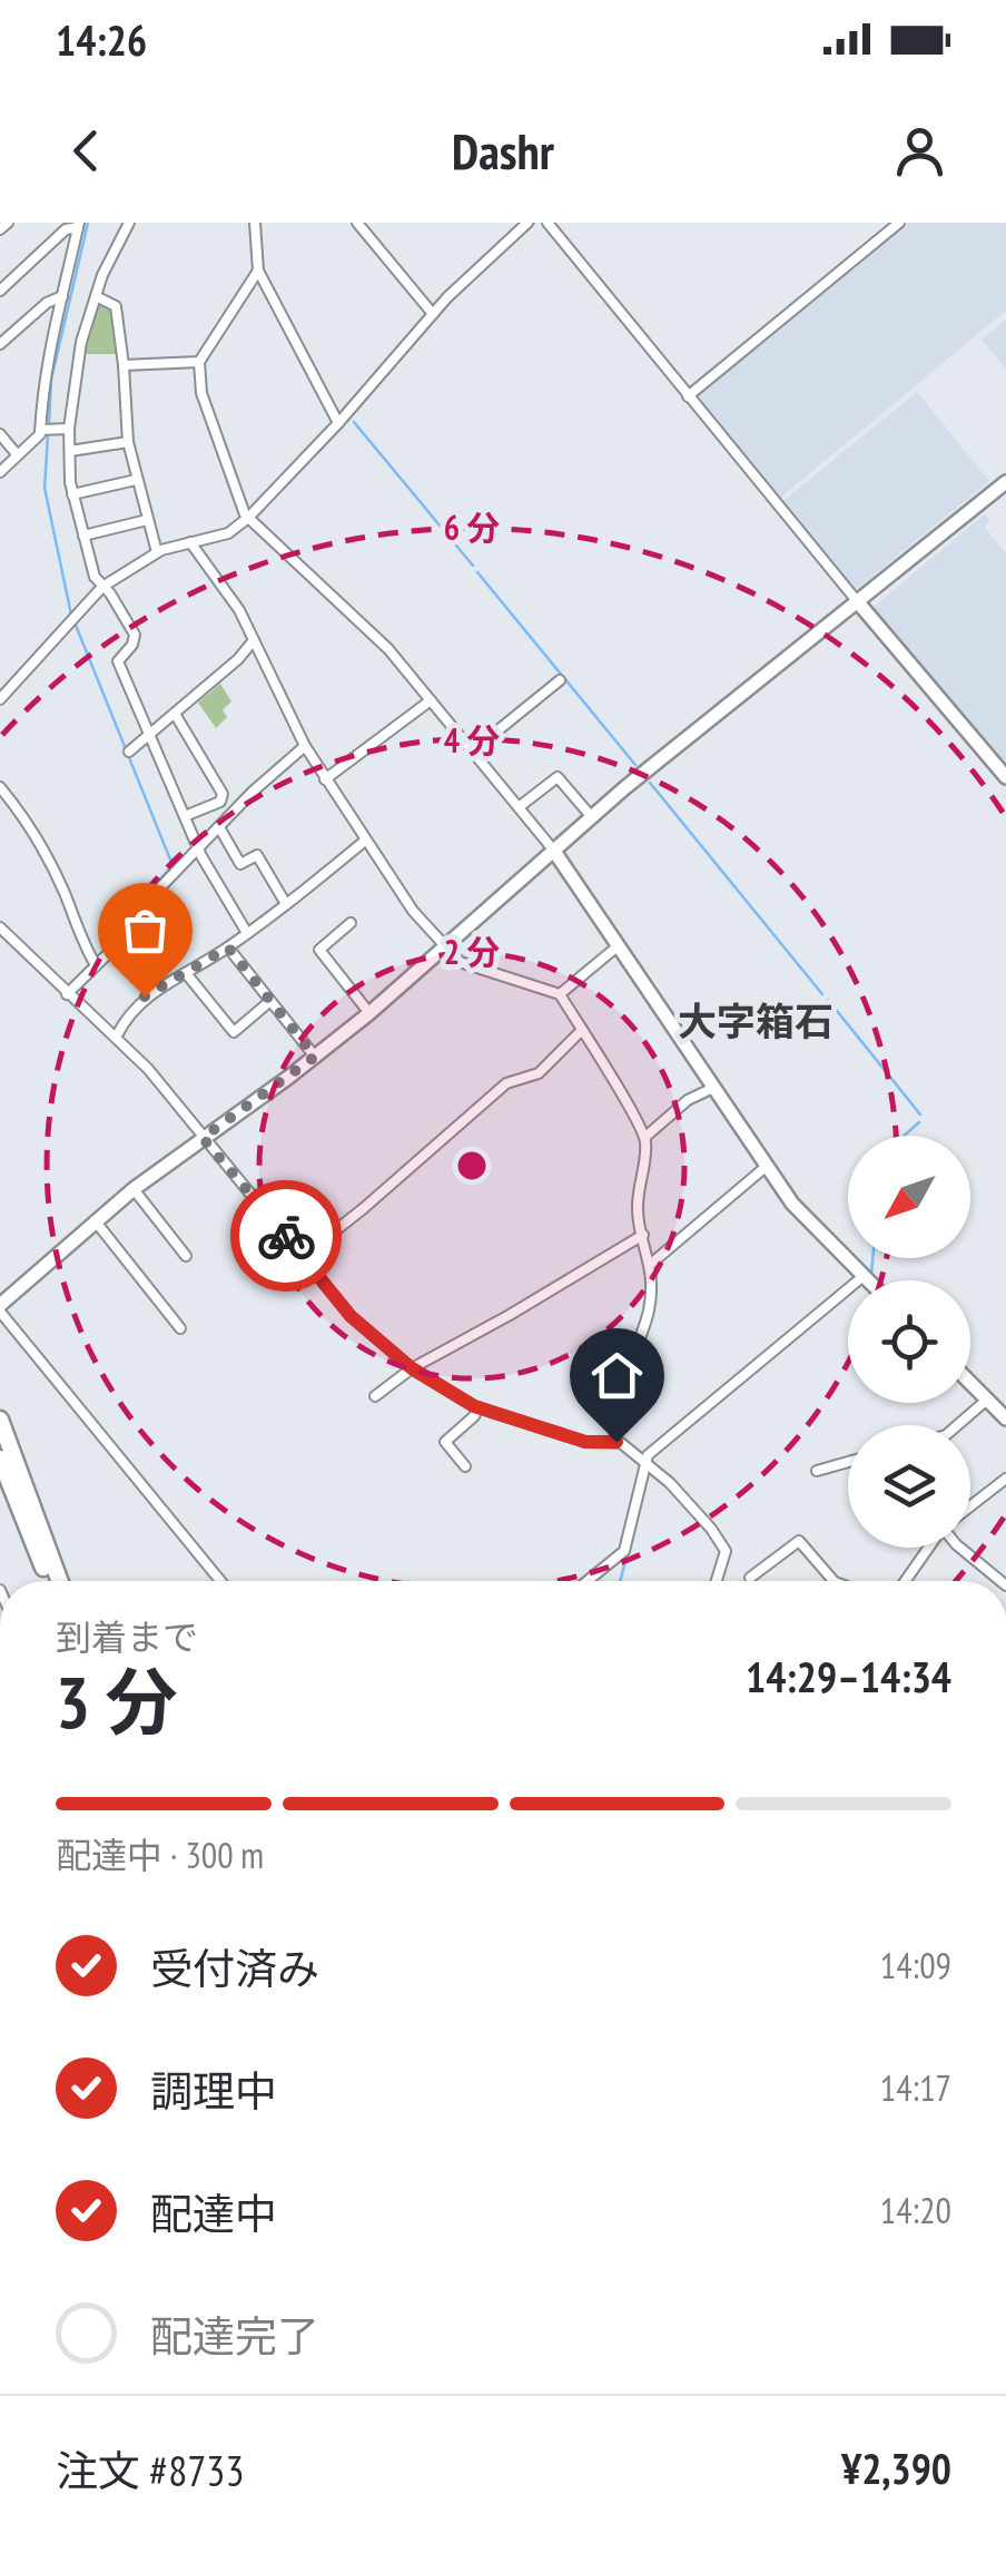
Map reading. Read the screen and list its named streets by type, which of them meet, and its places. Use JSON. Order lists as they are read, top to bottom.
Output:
{
  "districts": ["大字箱石"],
  "north": "bottom left",
  "page": {
    "status": "14:26",
    "header": "Dashr",
    "heading": ["3 分", "到着まで", "14:29–14:34"],
    "panel": ["注文 #8733", "¥2,390"],
    "bar": "配達中 · 300 m",
    "list": [
      ["受付済み", "14:09"],
      ["調理中", "14:17"],
      ["配達中", "14:20"],
      "配達完了"
    ]
  },
  "rings": ["6 分", "4 分", "2 分"]
}
